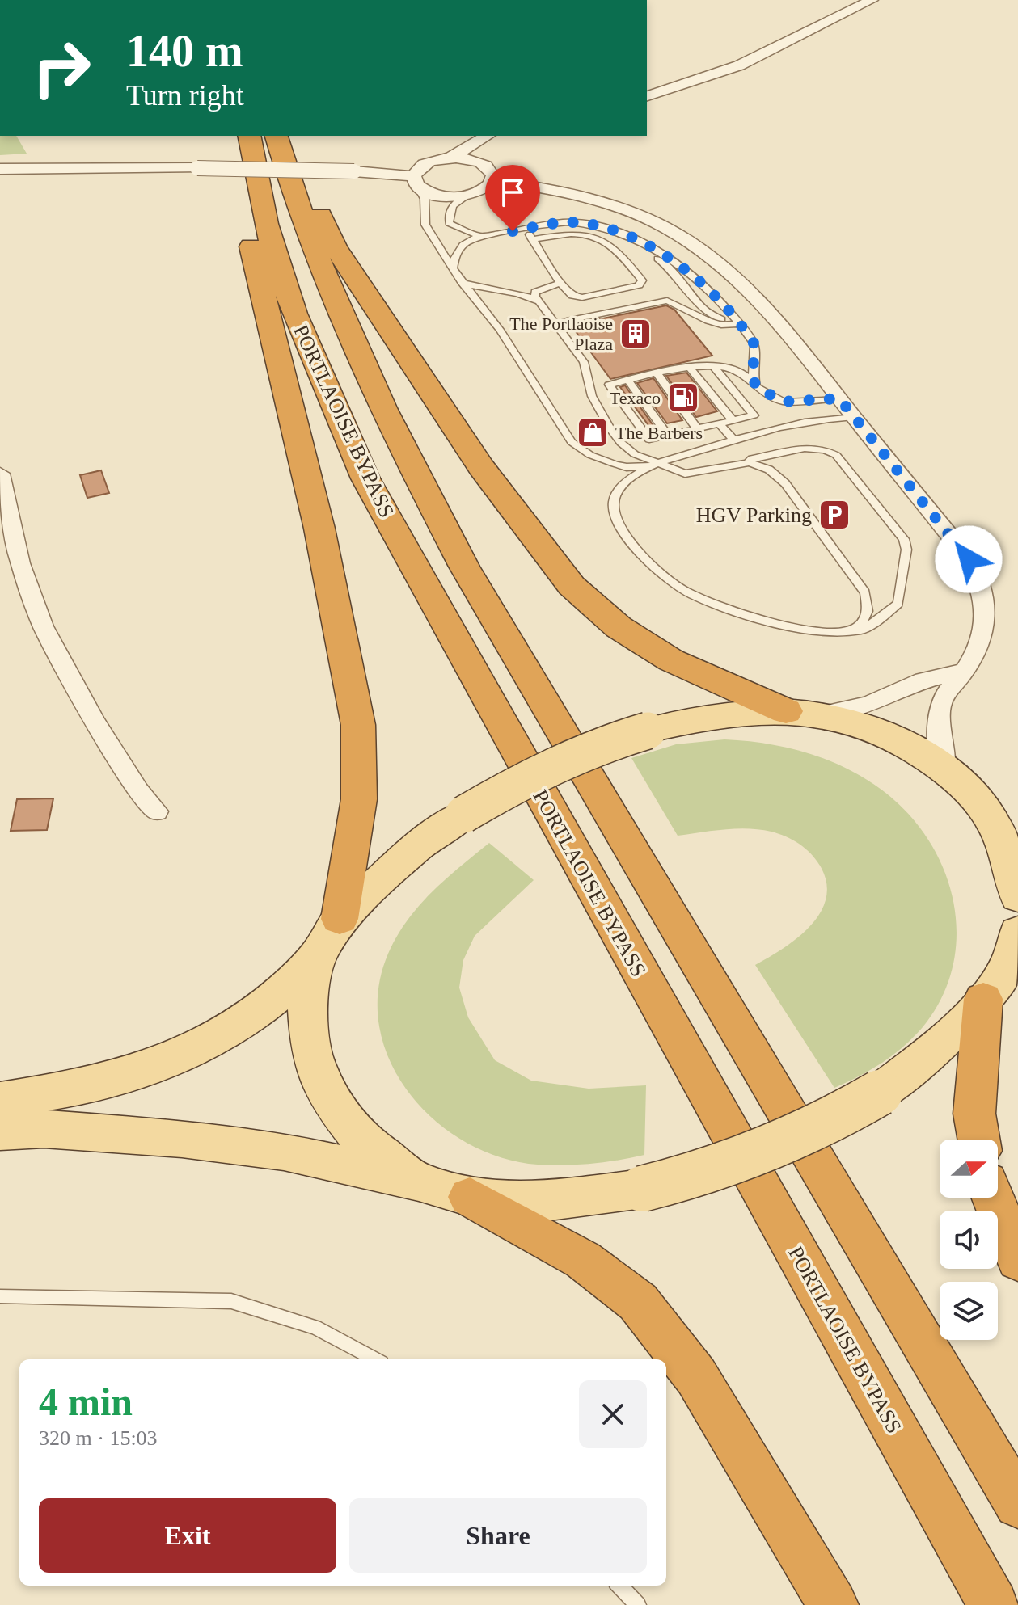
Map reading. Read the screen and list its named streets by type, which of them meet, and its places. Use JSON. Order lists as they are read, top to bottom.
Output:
{
  "streets": {
    "highway": ["PORTLAOISE BYPASS"]
  },
  "places": {
    "building": ["The Portlaoise Plaza"],
    "fuel station": ["Texaco"],
    "shop": ["The Barbers"],
    "parking": ["HGV Parking"]
  },
  "north": "right",
  "page": {
    "turn": ["140 m", "Turn right"],
    "heading": ["4 min", "320 m · 15:03"],
    "buttons": ["Exit", "Share"]
  }
}
